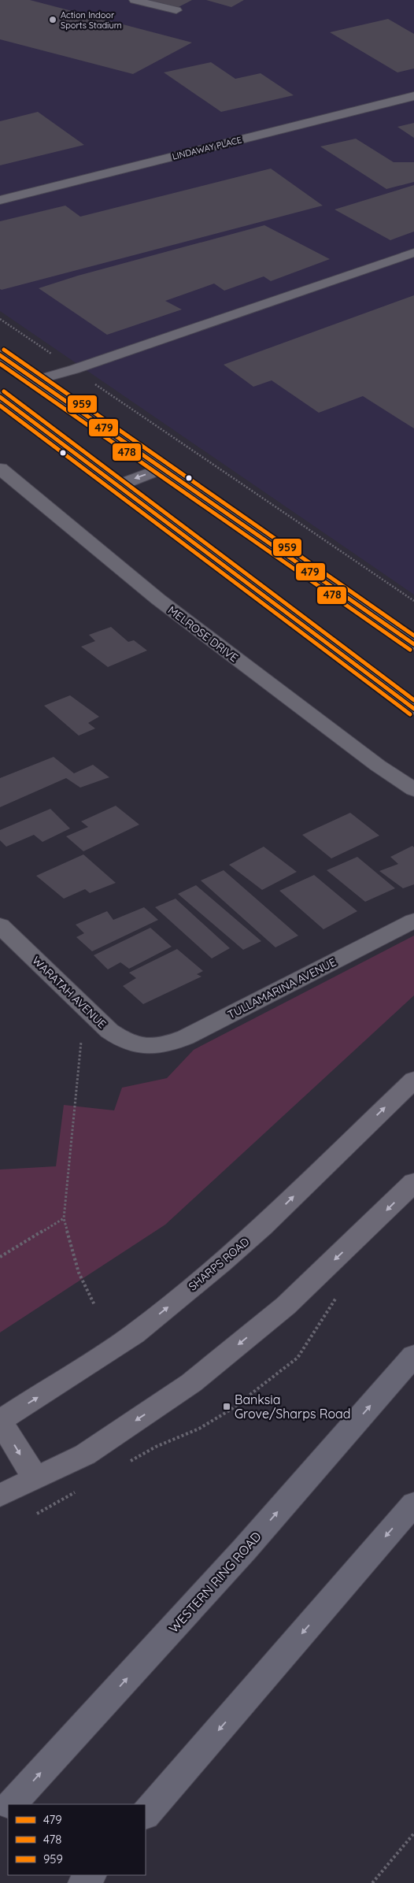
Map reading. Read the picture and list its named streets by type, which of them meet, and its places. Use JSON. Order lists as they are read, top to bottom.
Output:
{
  "streets": {
    "highway": ["WESTERN RING ROAD"],
    "main road": ["SHARPS ROAD"],
    "street": [
      "LINDAWAY PLACE",
      "MELROSE DRIVE",
      "TULLAMARINA AVENUE",
      "WARATAH AVENUE"
    ]
  },
  "crossings": [
    ["TULLAMARINA AVENUE", "WARATAH AVENUE"]
  ],
  "places": {
    "other": ["Action Indoor Sports Stadium"],
    "transit": ["Banksia Grove/Sharps Road"]
  },
  "lines": ["transit line 959", "transit line 479", "transit line 478"],
  "legend": ["479", "478", "959"]
}
